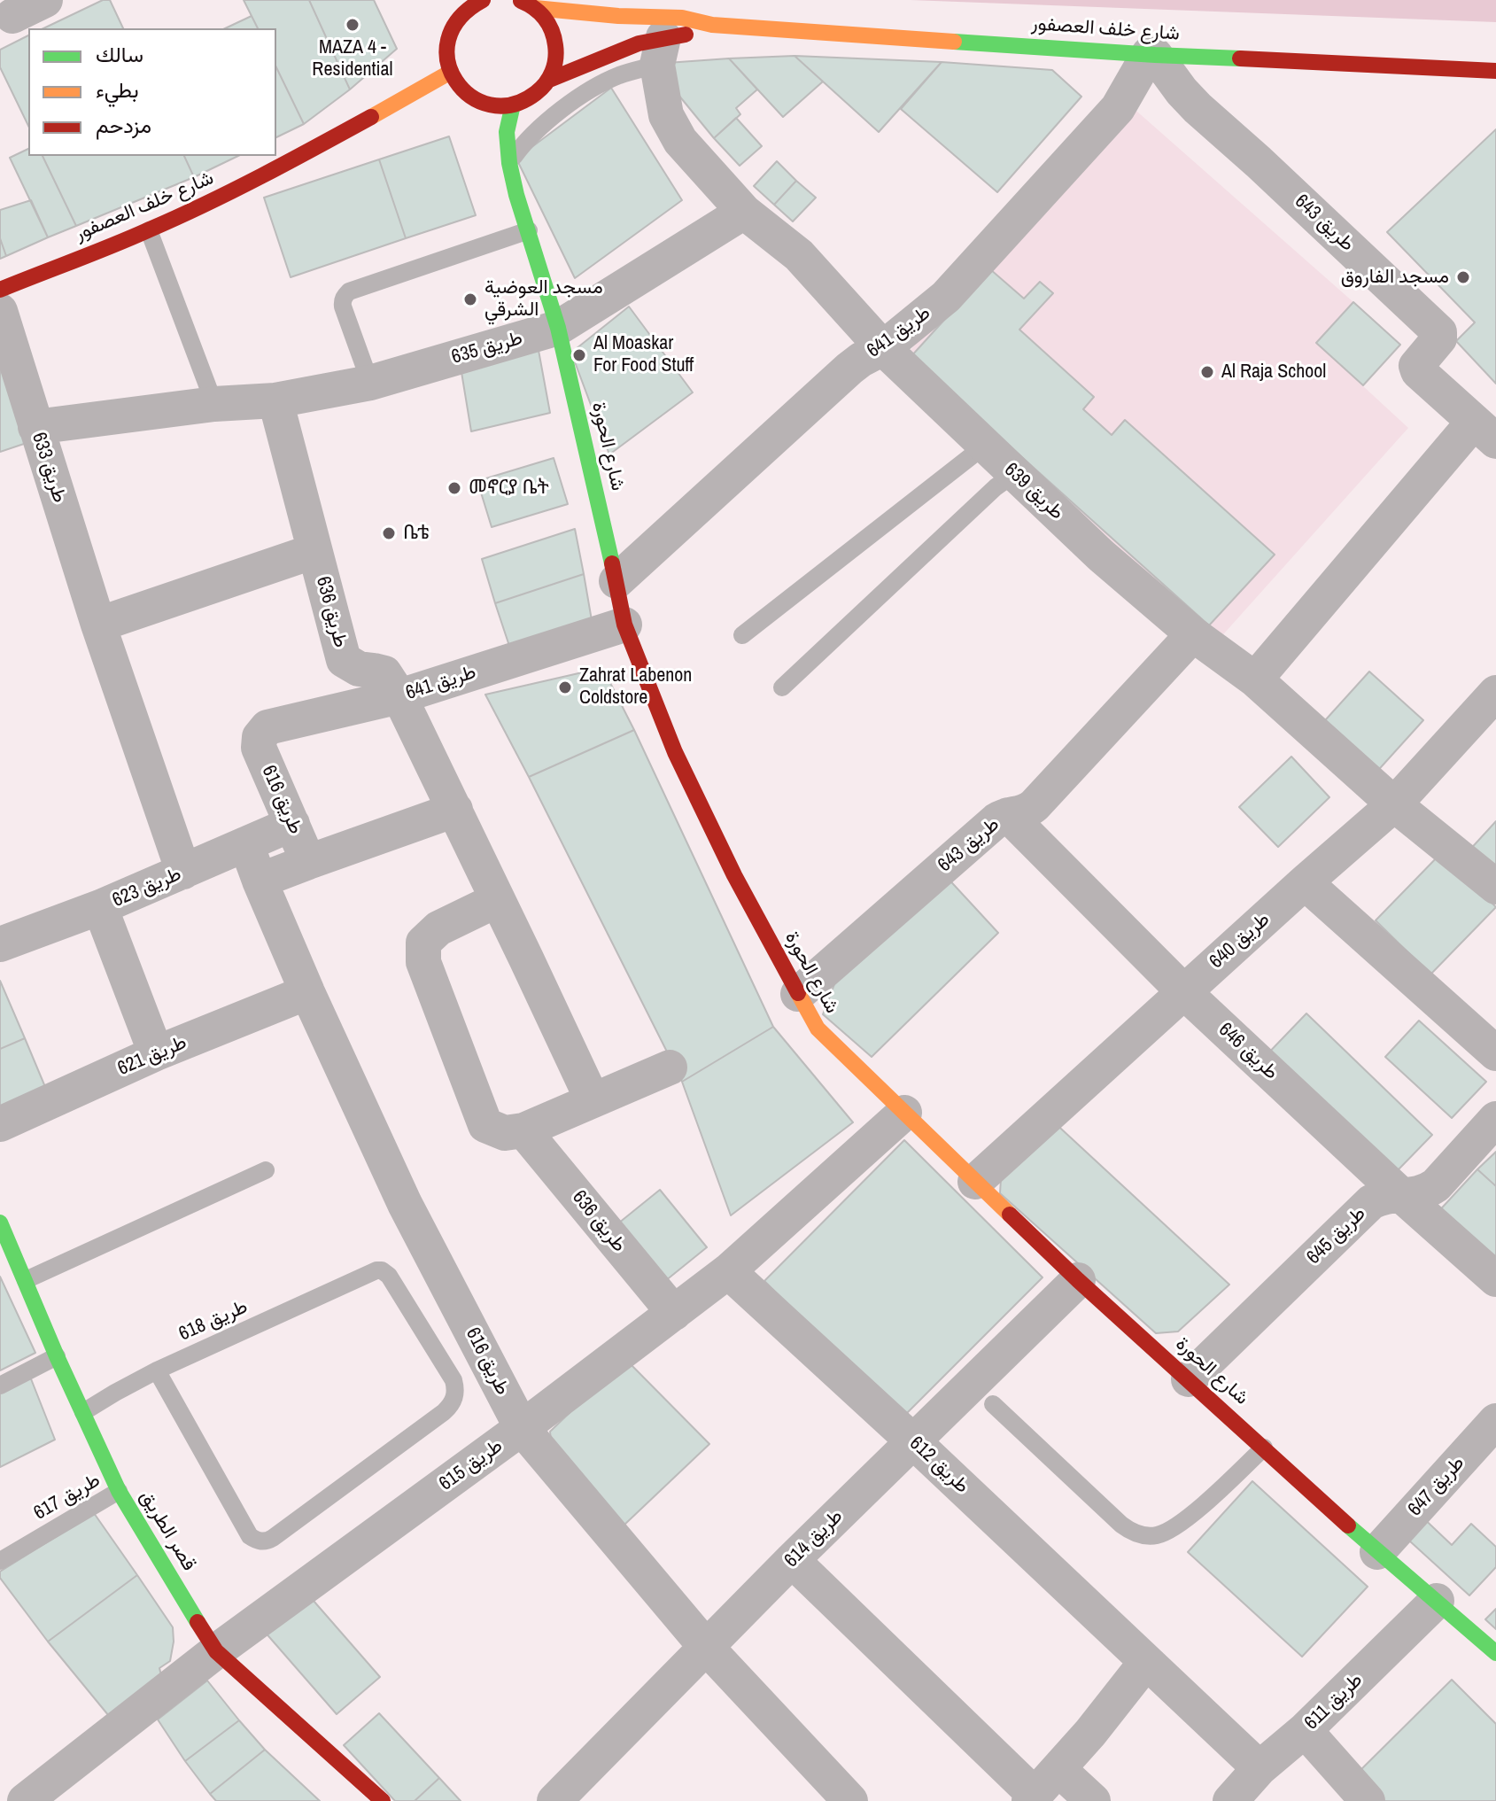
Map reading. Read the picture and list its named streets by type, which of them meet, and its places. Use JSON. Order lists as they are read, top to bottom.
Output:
{
  "streets": {
    "street": [
      "شارع خلف العصفور",
      "طريق 643",
      "طريق 641",
      "طريق 635",
      "شارع الحورة",
      "طريق 633",
      "طريق 639",
      "طريق 636",
      "طريق 616",
      "طريق 623",
      "طريق 640",
      "طريق 646",
      "طريق 621",
      "طريق 645",
      "طريق 615",
      "طريق 612",
      "طريق 647",
      "قصر الطريق",
      "طريق 614",
      "طريق 611"
    ],
    "lane": ["طريق 618", "طريق 617"]
  },
  "crossings": [
    ["شارع خلف العصفور", "طريق 643"],
    ["شارع خلف العصفور", "طريق 641"],
    ["شارع خلف العصفور", "شارع الحورة"],
    ["شارع خلف العصفور", "طريق 639"],
    ["طريق 643", "طريق 641"],
    ["طريق 643", "شارع الحورة"],
    ["طريق 643", "طريق 639"],
    ["طريق 643", "طريق 646"],
    ["طريق 641", "شارع الحورة"],
    ["طريق 641", "طريق 639"],
    ["طريق 641", "طريق 636"],
    ["طريق 641", "طريق 616"],
    ["طريق 635", "شارع الحورة"],
    ["طريق 635", "طريق 633"],
    ["طريق 635", "طريق 639"],
    ["طريق 635", "طريق 636"],
    ["شارع الحورة", "طريق 640"],
    ["شارع الحورة", "طريق 645"],
    ["شارع الحورة", "طريق 615"],
    ["شارع الحورة", "طريق 647"],
    ["شارع الحورة", "طريق 614"],
    ["شارع الحورة", "طريق 611"],
    ["طريق 633", "طريق 623"],
    ["طريق 639", "طريق 640"],
    ["طريق 636", "طريق 615"],
    ["طريق 616", "طريق 623"],
    ["طريق 616", "طريق 621"],
    ["طريق 616", "طريق 615"],
    ["طريق 616", "طريق 614"],
    ["طريق 640", "طريق 646"],
    ["طريق 646", "طريق 645"],
    ["طريق 618", "قصر الطريق"],
    ["طريق 615", "طريق 612"],
    ["طريق 615", "قصر الطريق"],
    ["طريق 612", "طريق 614"],
    ["طريق 612", "طريق 611"],
    ["طريق 617", "قصر الطريق"]
  ],
  "places": [
    "MAZA 4 - Residential",
    "مسجد الفاروق",
    "مسجد العوضية الشرقي",
    "Al Moaskar For Food Stuff",
    "Al Raja School",
    "መኖርያ ቤት",
    "ቤቴ",
    "Zahrat Labenon Coldstore"
  ],
  "legend": ["سالك", "بطيء", "مزدحم"]
}
